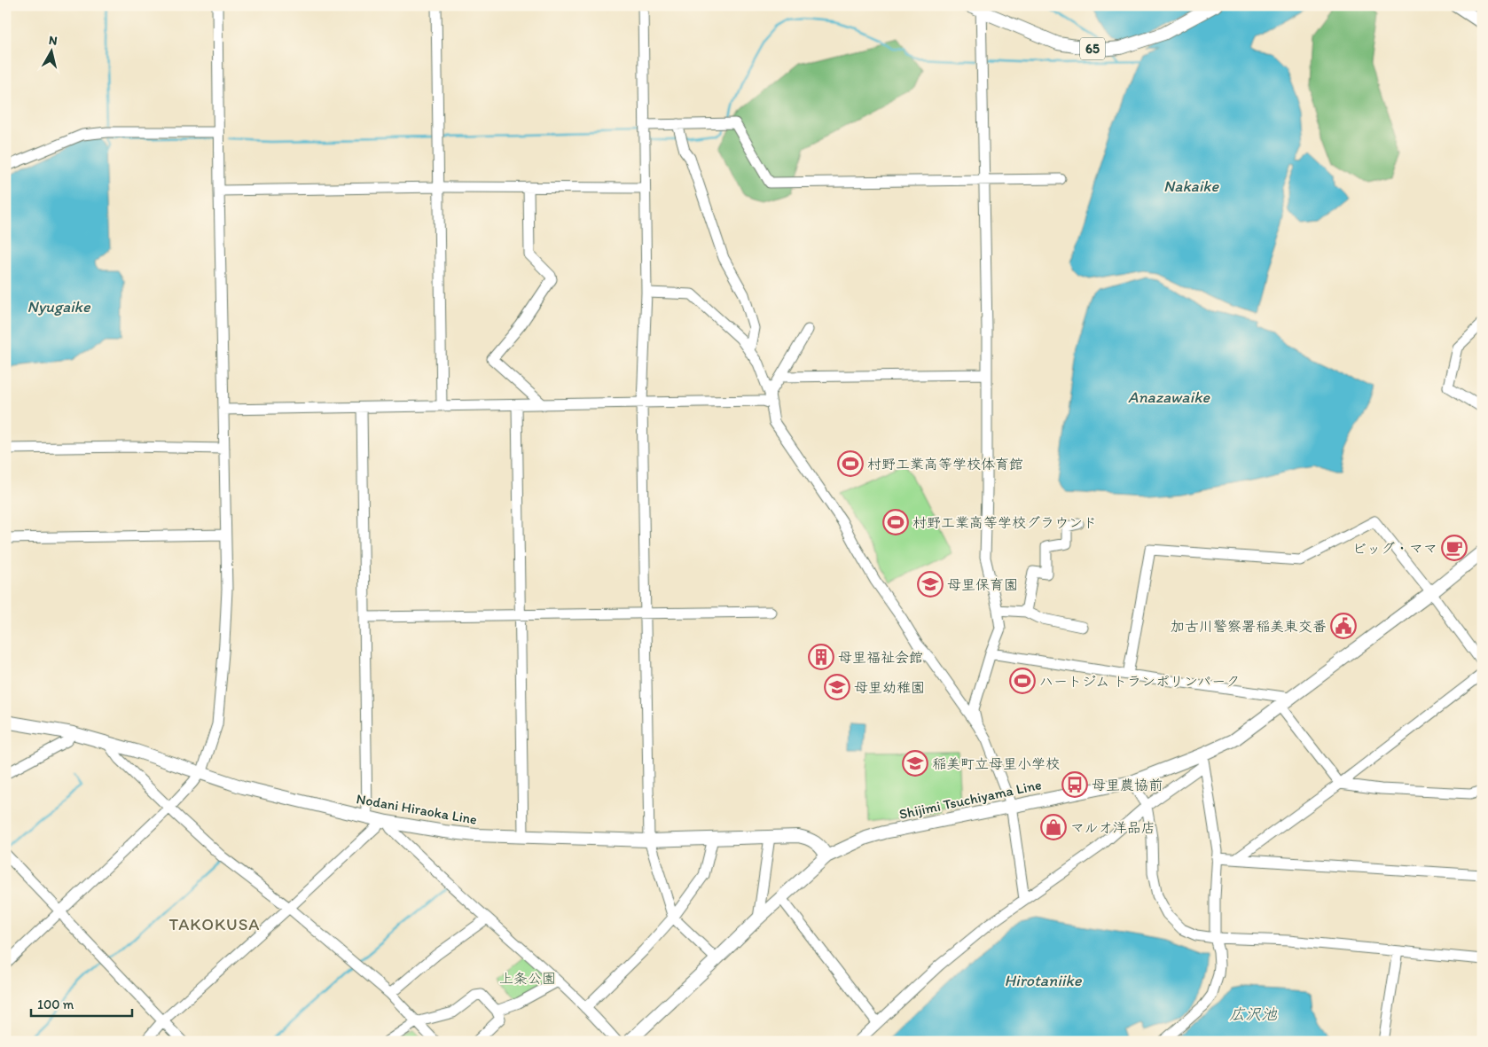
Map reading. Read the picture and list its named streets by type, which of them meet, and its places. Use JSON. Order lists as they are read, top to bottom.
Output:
{
  "streets": {
    "main road": ["65", "Shijimi Tsuchiyama Line", "Nodani Hiraoka Line"]
  },
  "crossings": [
    ["Shijimi Tsuchiyama Line", "Nodani Hiraoka Line"]
  ],
  "districts": ["TAKOKUSA"],
  "water": [
    "Nakaike",
    "Nyugaike",
    "Anazawaike",
    "Hirotaniike",
    "広沢池"
  ],
  "parks": ["上条公園"],
  "places": {
    "sports": ["村野工業高等学校体育館", "村野工業高等学校グラウンド", "ハートジム トランポリンパーク"],
    "cafe": ["ビッグ・ママ"],
    "school or university": ["母里保育園", "母里幼稚園", "稲美町立母里小学校"],
    "public building": ["加古川警察署稲美東交番"],
    "building": ["母里福祉会館"],
    "bus stop": ["母里農協前"],
    "shop": ["マルオ洋品店"]
  },
  "scale_bar": "100 m",
  "north": "top"
}
